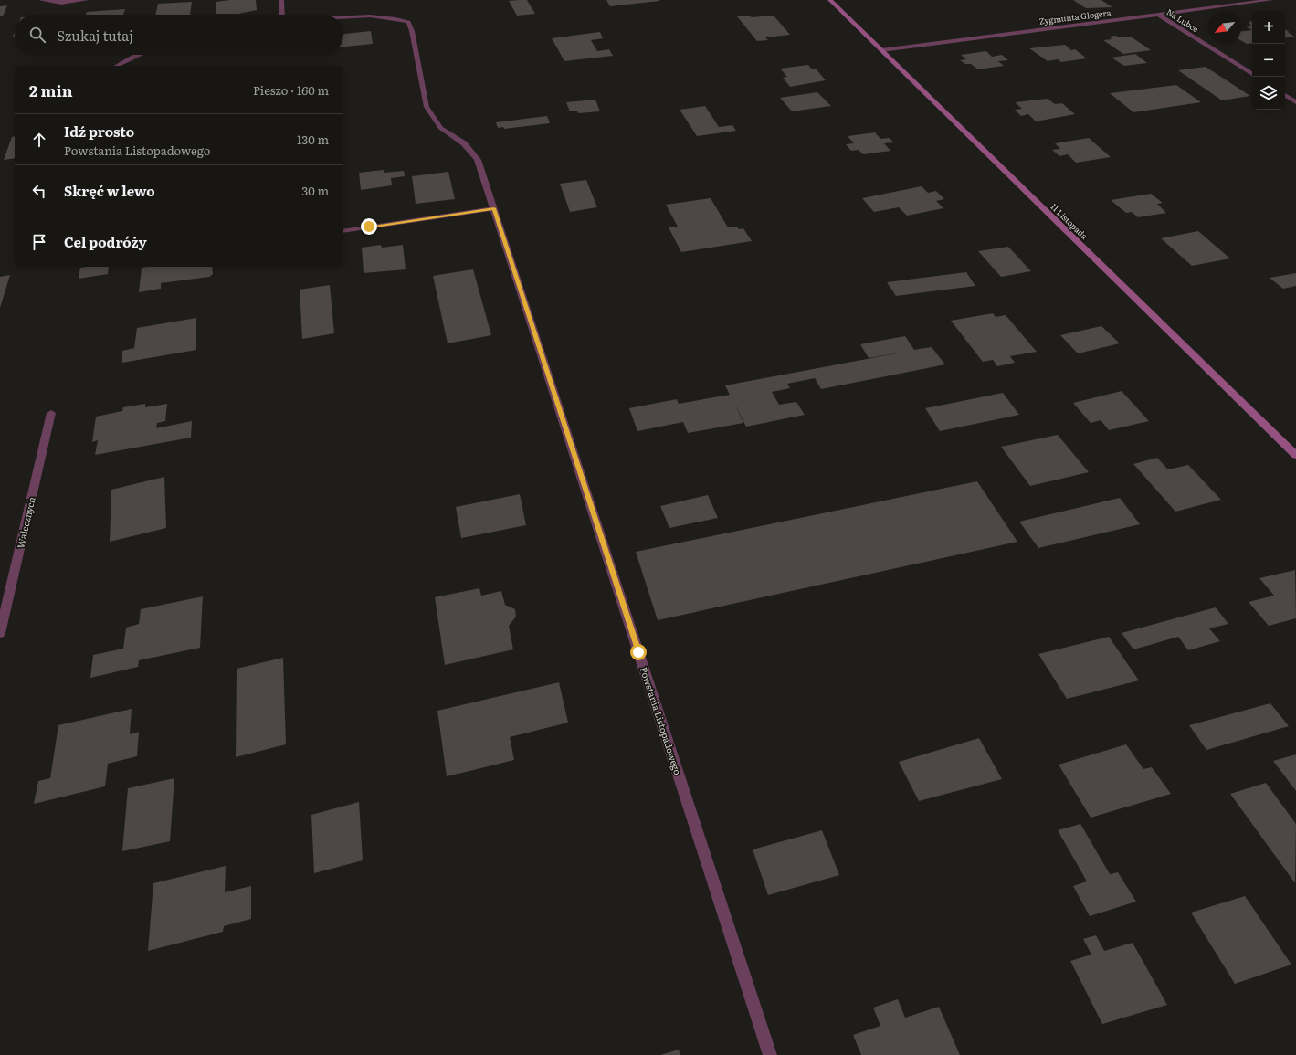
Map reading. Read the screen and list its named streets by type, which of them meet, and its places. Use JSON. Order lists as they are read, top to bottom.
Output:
{
  "streets": {
    "main road": ["11 Listopada"],
    "street": [
      "Zygmunta Glogera",
      "Na Lubce",
      "Walecznych",
      "Powstania Listopadowego"
    ]
  },
  "crossings": [
    ["Zygmunta Glogera", "Na Lubce"],
    ["Zygmunta Glogera", "11 Listopada"]
  ],
  "north": "bottom left",
  "page": {
    "map_buttons": ["+", "−"],
    "search": "Szukaj tutaj",
    "heading": ["2 min", "Pieszo · 160 m"],
    "list": [
      ["Idź prosto", "Powstania Listopadowego", "130 m"],
      ["Skręć w lewo", "30 m"],
      "Cel podróży"
    ]
  }
}
